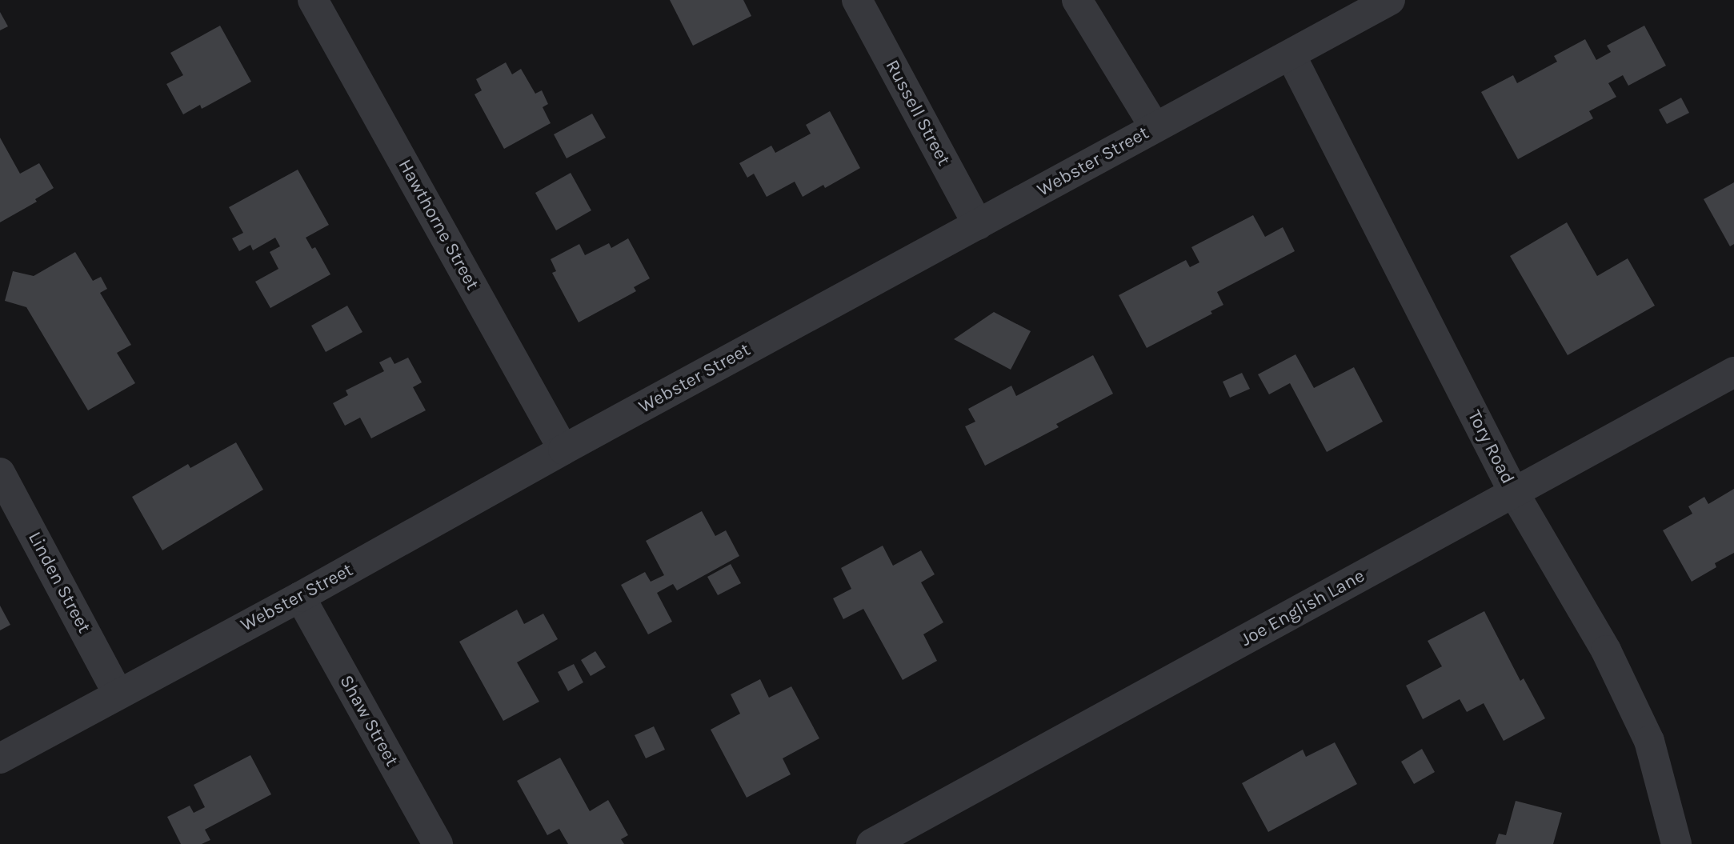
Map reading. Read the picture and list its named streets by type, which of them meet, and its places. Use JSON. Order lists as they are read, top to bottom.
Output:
{
  "streets": {
    "street": [
      "Russell Street",
      "Webster Street",
      "Hawthorne Street",
      "Tory Road",
      "Linden Street",
      "Joe English Lane",
      "Shaw Street"
    ]
  },
  "crossings": [
    ["Russell Street", "Webster Street"],
    ["Webster Street", "Hawthorne Street"],
    ["Webster Street", "Tory Road"],
    ["Webster Street", "Linden Street"],
    ["Webster Street", "Shaw Street"],
    ["Tory Road", "Joe English Lane"]
  ]
}
